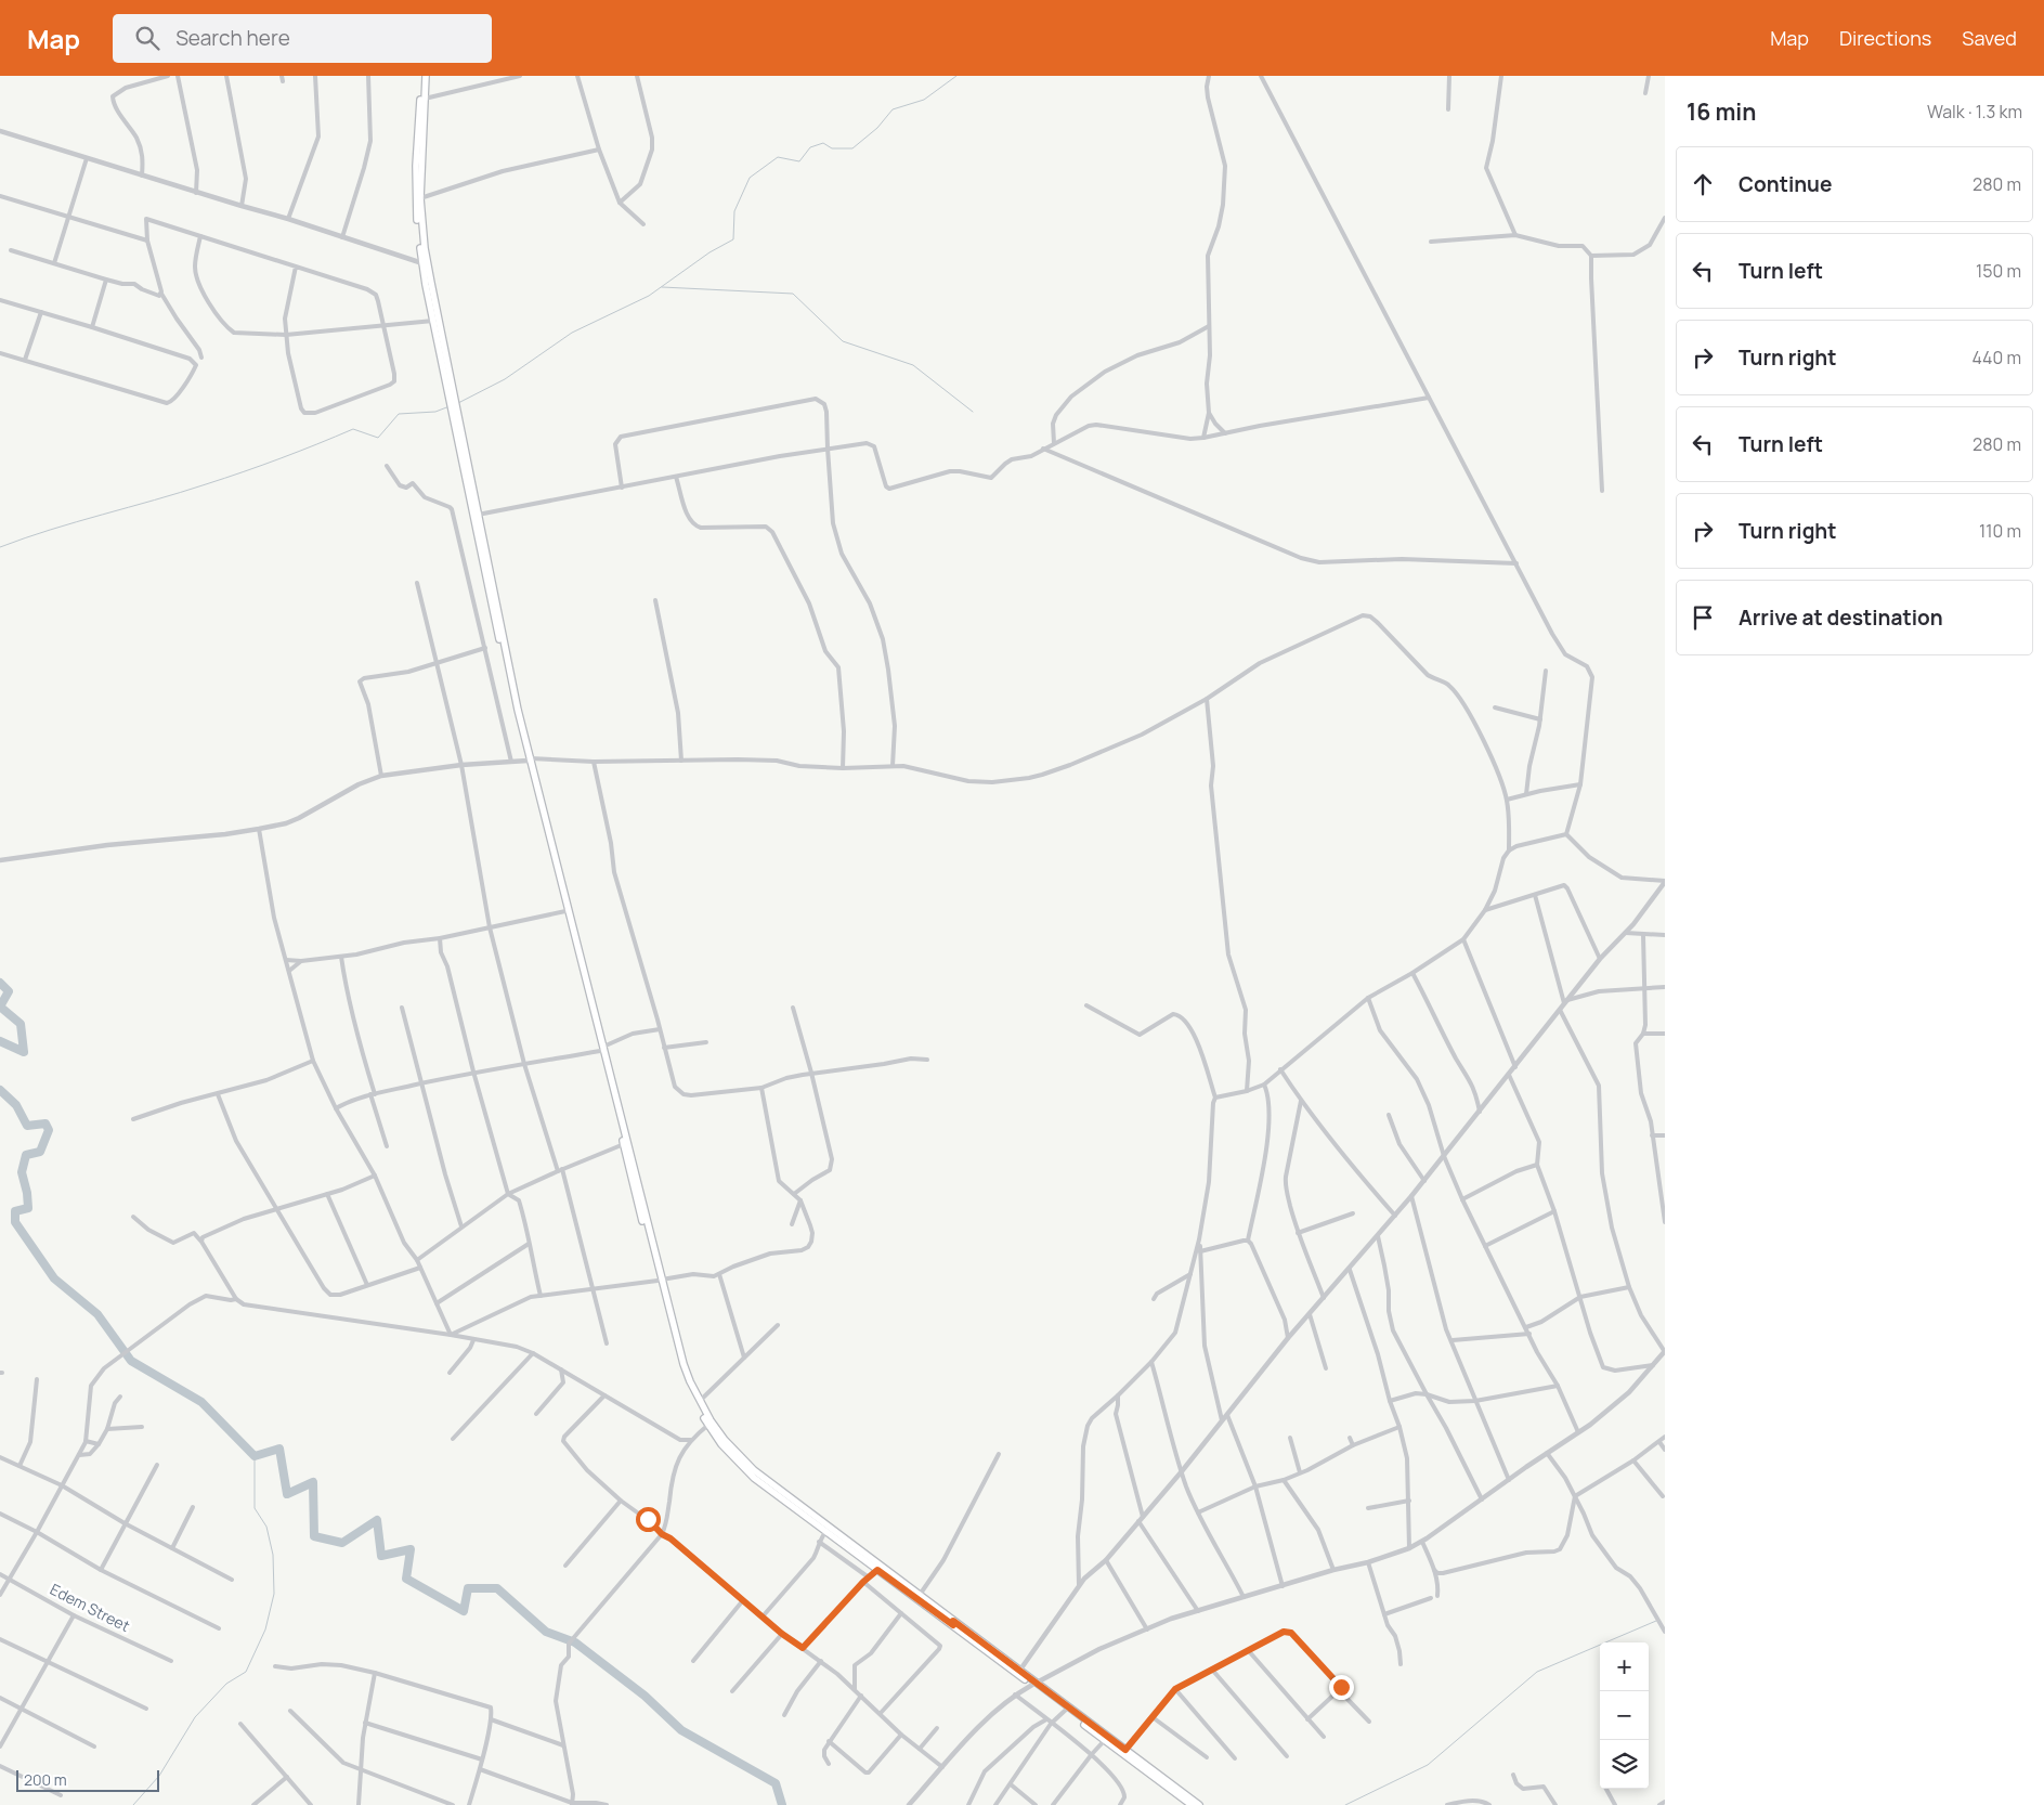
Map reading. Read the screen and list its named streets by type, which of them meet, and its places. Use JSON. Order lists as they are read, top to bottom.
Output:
{
  "streets": {
    "street": ["Edem Street"]
  },
  "scale_bar": "200 m",
  "page": {
    "header": "Map",
    "search": "Search here",
    "nav": ["Map", "Directions", "Saved"],
    "heading": ["16 min", "Walk · 1.3 km"],
    "list": [
      ["Continue", "280 m"],
      ["Turn left", "150 m"],
      ["Turn right", "440 m"],
      ["Turn left", "280 m"],
      ["Turn right", "110 m"],
      "Arrive at destination"
    ],
    "map_buttons": ["+", "−"],
    "scale": "200 m"
  }
}
